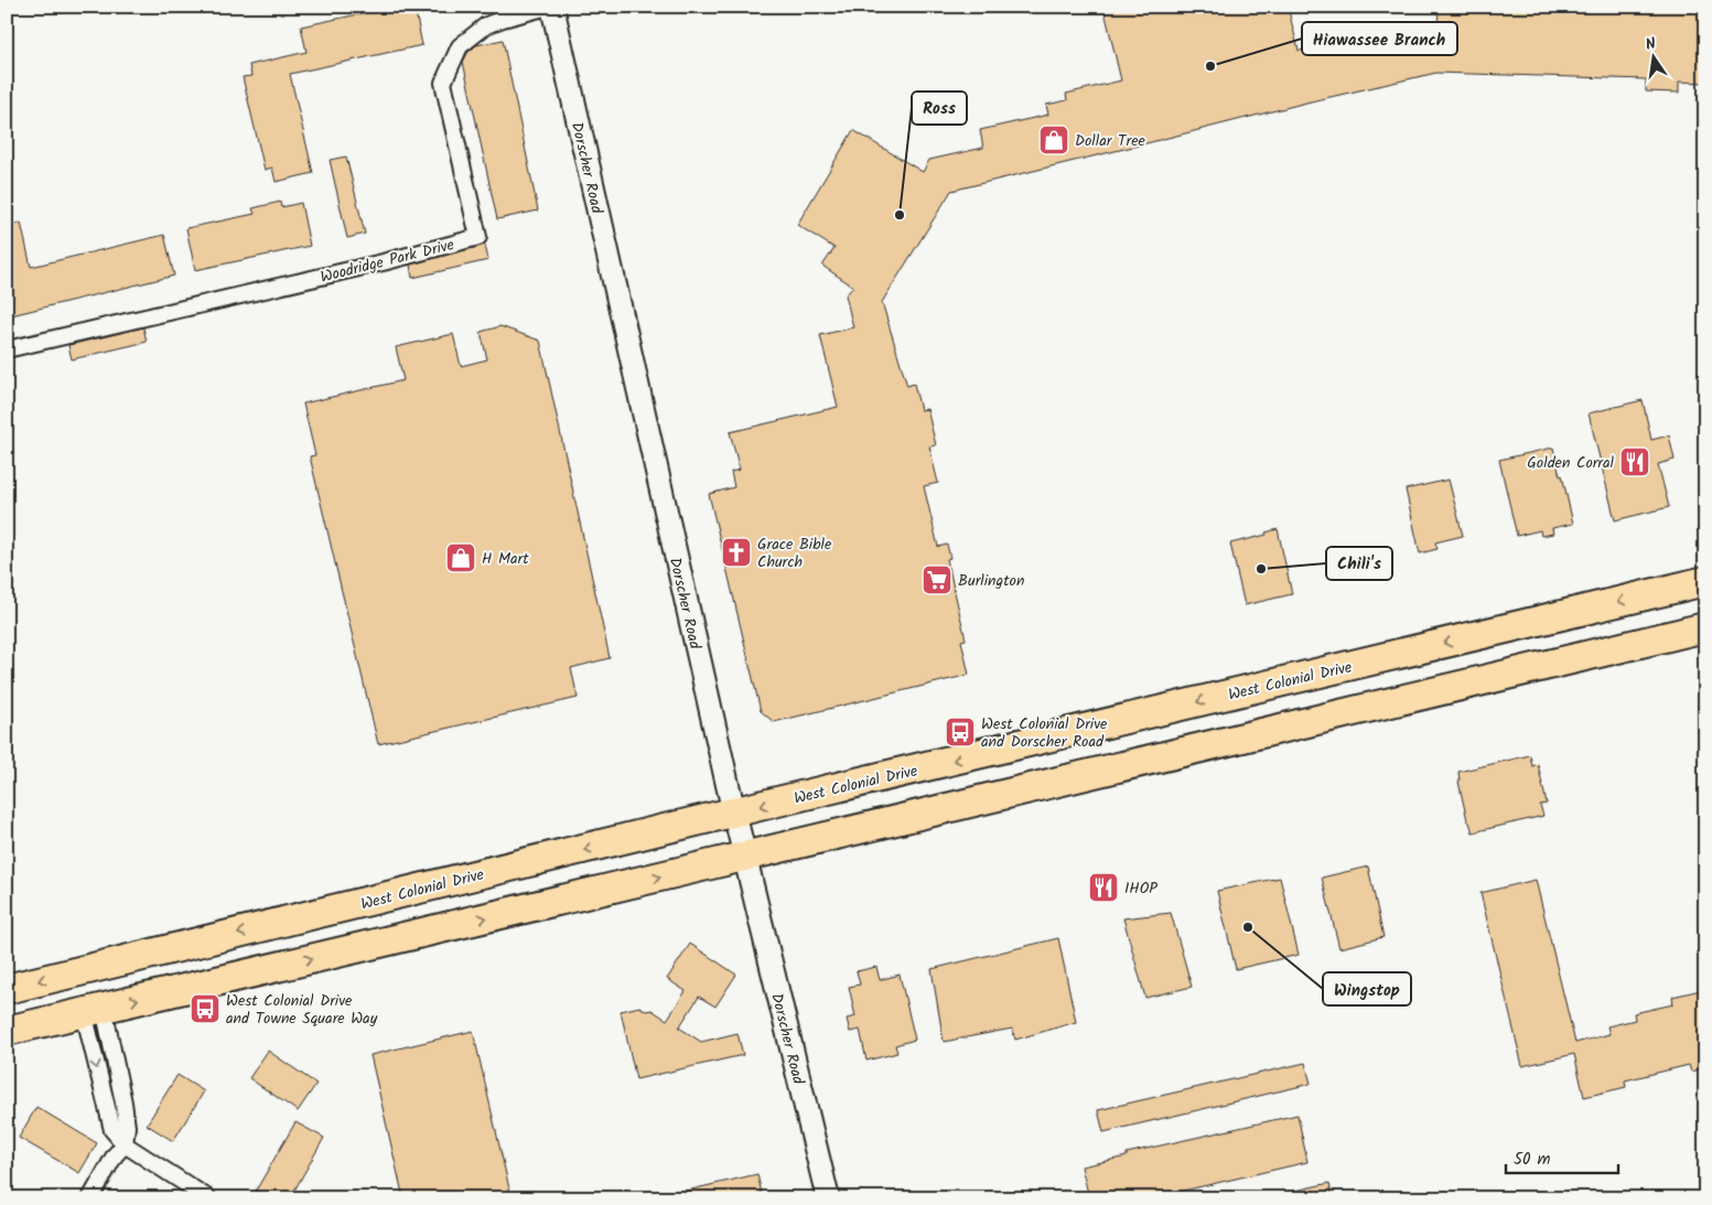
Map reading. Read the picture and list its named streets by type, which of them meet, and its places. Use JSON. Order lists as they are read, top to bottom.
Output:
{
  "streets": {
    "highway": ["West Colonial Drive"],
    "street": ["Dorscher Road", "Woodridge Park Drive"]
  },
  "crossings": [
    ["Dorscher Road", "Woodridge Park Drive"],
    ["Dorscher Road", "West Colonial Drive"]
  ],
  "places": {
    "other": [
      "Hiawassee Branch",
      "Ross",
      "Chili's",
      "Wingstop"
    ],
    "shop": ["Dollar Tree", "H Mart"],
    "restaurant": ["Golden Corral", "IHOP"],
    "church": ["Grace Bible Church"],
    "supermarket": ["Burlington"],
    "bus stop": ["West Colonial Drive and Dorscher Road", "West Colonial Drive and Towne Square Way"]
  },
  "scale_bar": "50 m",
  "north": "top"
}
